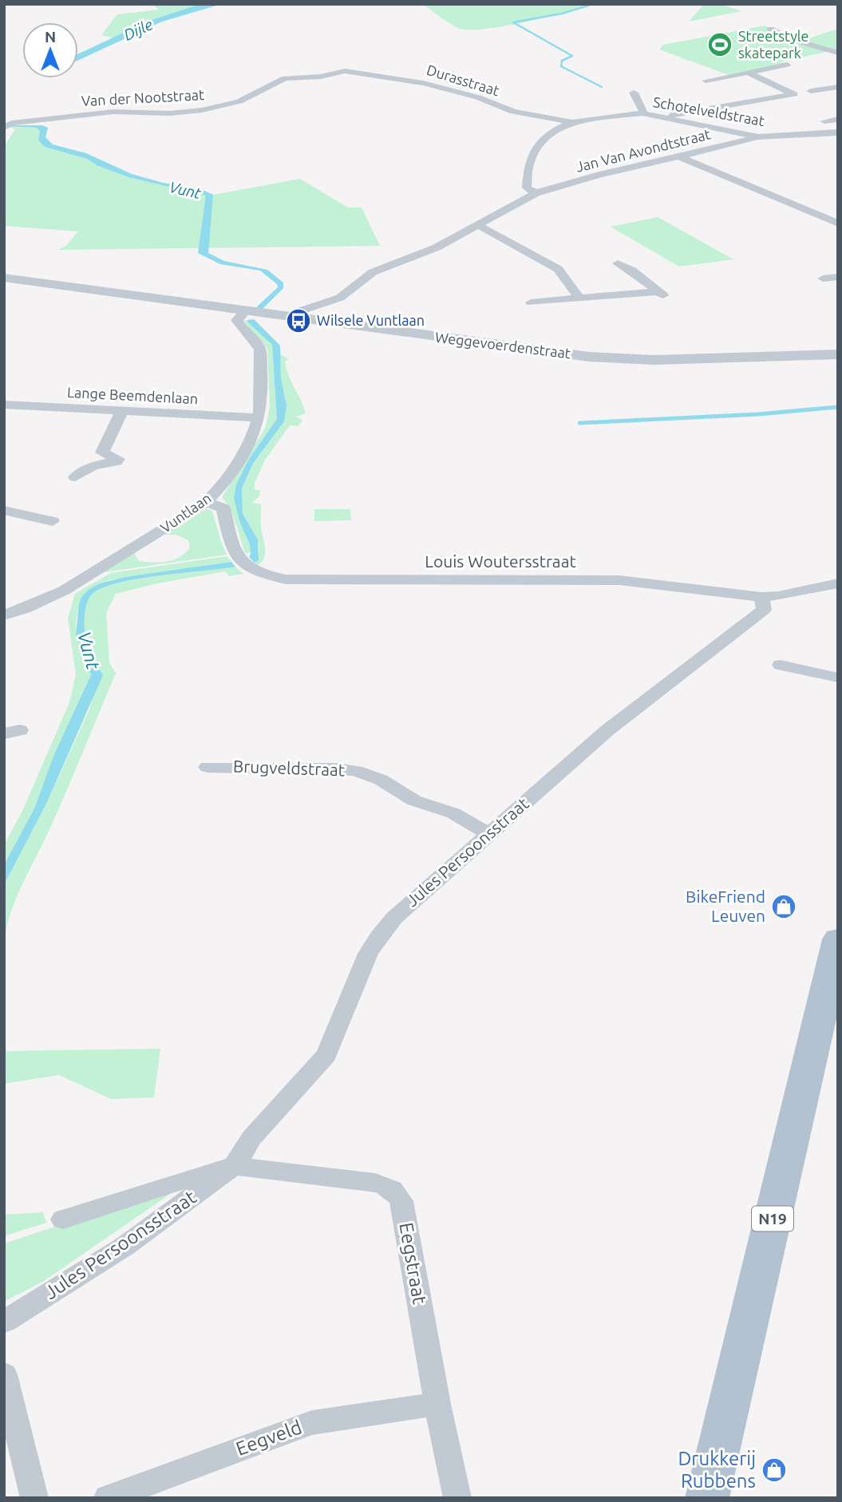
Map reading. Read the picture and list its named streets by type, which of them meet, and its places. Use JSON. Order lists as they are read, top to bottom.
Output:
{
  "streets": {
    "main road": ["N19"],
    "street": [
      "Durasstraat",
      "Van der Nootstraat",
      "Schotelveldstraat",
      "Jan Van Avondtstraat",
      "Weggevoerdenstraat",
      "Lange Beemdenlaan",
      "Vuntlaan",
      "Louis Woutersstraat",
      "Brugveldstraat",
      "Jules Persoonsstraat",
      "Eegstraat",
      "Eegveld"
    ]
  },
  "crossings": [
    ["Durasstraat", "Van der Nootstraat"],
    ["Durasstraat", "Schotelveldstraat"],
    ["Schotelveldstraat", "Jan Van Avondtstraat"],
    ["Jan Van Avondtstraat", "Weggevoerdenstraat"],
    ["Weggevoerdenstraat", "Vuntlaan"],
    ["Lange Beemdenlaan", "Vuntlaan"],
    ["Vuntlaan", "Louis Woutersstraat"],
    ["Louis Woutersstraat", "Jules Persoonsstraat"],
    ["Brugveldstraat", "Jules Persoonsstraat"],
    ["Jules Persoonsstraat", "Eegstraat"],
    ["Eegstraat", "Eegveld"]
  ],
  "water": ["Dijle", "Vunt"],
  "places": {
    "sports": ["Streetstyle skatepark"],
    "bus stop": ["Wilsele Vuntlaan"],
    "shop": ["BikeFriend Leuven", "Drukkerij Rubbens"]
  },
  "north": "top"
}
